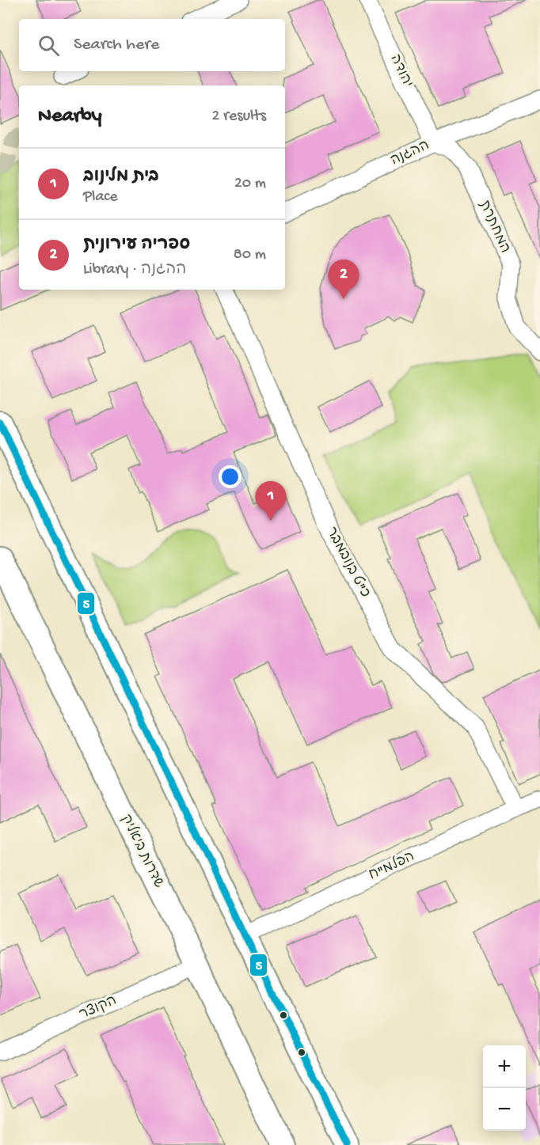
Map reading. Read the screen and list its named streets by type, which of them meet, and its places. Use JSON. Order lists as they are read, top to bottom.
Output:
{
  "streets": {
    "street": [
      "יהודה",
      "ההגנה",
      "המחתרת",
      "כ\"ט בנובמבר",
      "שדרות ביאליק",
      "הפלמ\"ח",
      "הקוצר"
    ]
  },
  "crossings": [
    ["יהודה", "ההגנה"],
    ["יהודה", "המחתרת"],
    ["ההגנה", "המחתרת"],
    ["כ\"ט בנובמבר", "הפלמ\"ח"],
    ["שדרות ביאליק", "הקוצר"]
  ],
  "lines": ["transit line 5"],
  "page": {
    "search": "Search here",
    "heading": ["Nearby", "2 results"],
    "list": [
      {
        "mark": "1",
        "name": "בית מלינוב",
        "note": "Place",
        "value": "20 m"
      },
      {
        "mark": "2",
        "name": "ספריה עירונית",
        "note": "Library · ההגנה",
        "value": "80 m"
      }
    ],
    "pins": ["2", "1"],
    "map_buttons": ["+", "−"]
  }
}
